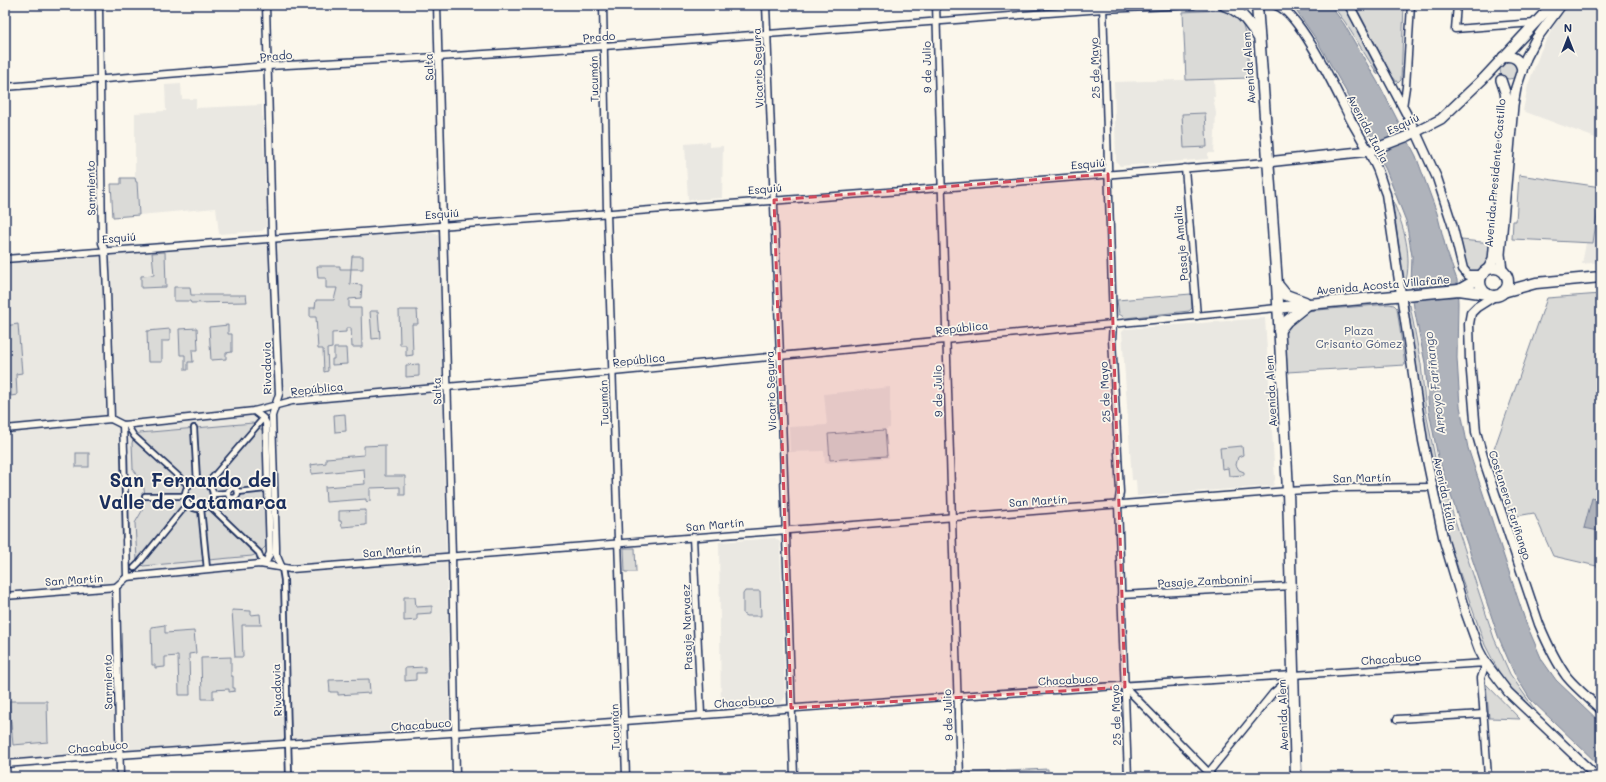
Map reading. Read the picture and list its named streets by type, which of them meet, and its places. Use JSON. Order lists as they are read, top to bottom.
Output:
{
  "streets": {
    "main road": [
      "Avenida Alem",
      "Esquiú",
      "Avenida Presidente Castillo",
      "Avenida Acosta Villafañe"
    ],
    "street": [
      "Prado",
      "Salta",
      "9 de Julio",
      "Vicario Segura",
      "25 de Mayo",
      "Tucumán",
      "Avenida Italia",
      "Sarmiento",
      "Pasaje Amalia",
      "República",
      "Rivadavia",
      "San Martín",
      "Costanera Fariñango",
      "Pasaje Zambonini",
      "Pasaje Narvaez",
      "Chacabuco"
    ]
  },
  "crossings": [
    ["Prado", "Salta"],
    ["Prado", "9 de Julio"],
    ["Prado", "Vicario Segura"],
    ["Prado", "25 de Mayo"],
    ["Prado", "Tucumán"],
    ["Prado", "Sarmiento"],
    ["Prado", "Rivadavia"],
    ["Salta", "Esquiú"],
    ["Salta", "República"],
    ["Salta", "San Martín"],
    ["Salta", "Chacabuco"],
    ["9 de Julio", "Esquiú"],
    ["9 de Julio", "República"],
    ["9 de Julio", "San Martín"],
    ["9 de Julio", "Chacabuco"],
    ["Vicario Segura", "Esquiú"],
    ["Vicario Segura", "República"],
    ["Vicario Segura", "San Martín"],
    ["Vicario Segura", "Chacabuco"],
    ["25 de Mayo", "Esquiú"],
    ["25 de Mayo", "República"],
    ["25 de Mayo", "San Martín"],
    ["25 de Mayo", "Pasaje Zambonini"],
    ["25 de Mayo", "Chacabuco"],
    ["Avenida Alem", "Esquiú"],
    ["Avenida Alem", "Avenida Acosta Villafañe"],
    ["Avenida Alem", "República"],
    ["Avenida Alem", "San Martín"],
    ["Avenida Alem", "Pasaje Zambonini"],
    ["Avenida Alem", "Chacabuco"],
    ["Tucumán", "Esquiú"],
    ["Tucumán", "República"],
    ["Tucumán", "San Martín"],
    ["Tucumán", "Chacabuco"],
    ["Esquiú", "Avenida Italia"],
    ["Esquiú", "Avenida Presidente Castillo"],
    ["Esquiú", "Sarmiento"],
    ["Esquiú", "Pasaje Amalia"],
    ["Esquiú", "Rivadavia"],
    ["Avenida Italia", "Avenida Acosta Villafañe"],
    ["Avenida Italia", "San Martín"],
    ["Avenida Italia", "Chacabuco"],
    ["Avenida Presidente Castillo", "Avenida Acosta Villafañe"],
    ["Avenida Presidente Castillo", "Costanera Fariñango"],
    ["Sarmiento", "San Martín"],
    ["Sarmiento", "Chacabuco"],
    ["Pasaje Amalia", "República"],
    ["Avenida Acosta Villafañe", "República"],
    ["Avenida Acosta Villafañe", "Costanera Fariñango"],
    ["República", "Rivadavia"],
    ["Rivadavia", "San Martín"],
    ["Rivadavia", "Chacabuco"],
    ["San Martín", "Pasaje Narvaez"],
    ["Pasaje Narvaez", "Chacabuco"]
  ],
  "districts": ["San Fernando del Valle de Catamarca"],
  "water": ["Arroyo Fariñango"],
  "parks": ["Plaza Crisanto Gómez"],
  "north": "top"
}
